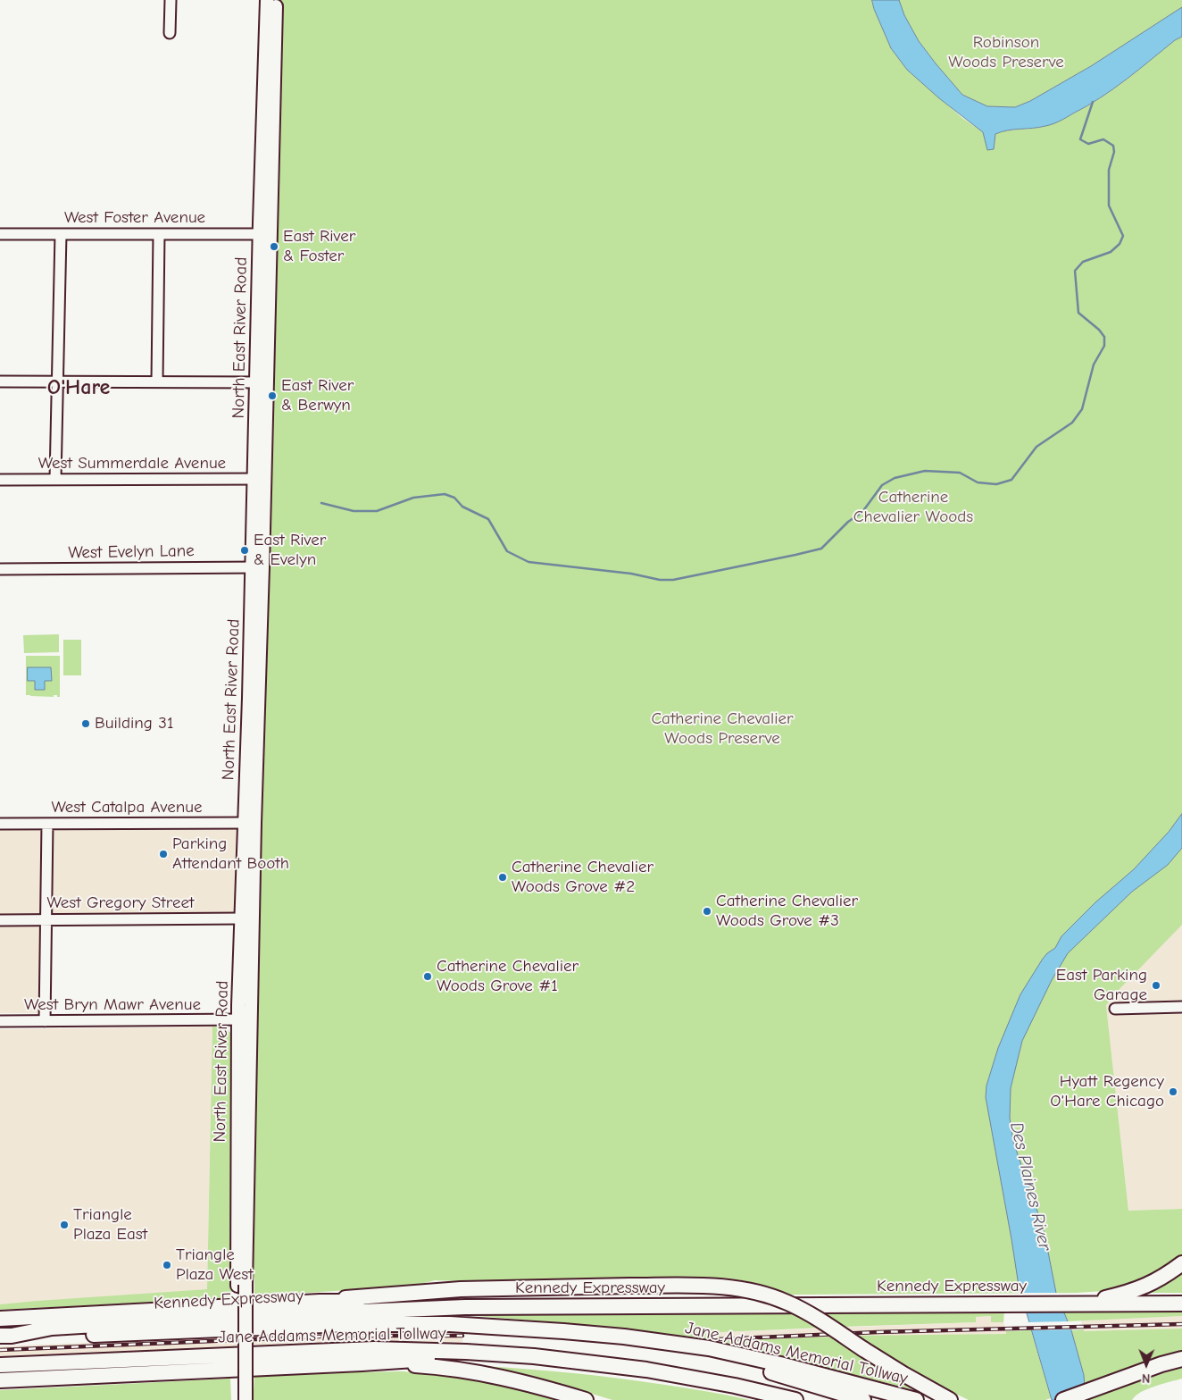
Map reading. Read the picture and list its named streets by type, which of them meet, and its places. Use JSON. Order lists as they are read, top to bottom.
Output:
{
  "streets": {
    "highway": ["Kennedy Expressway", "Jane Addams Memorial Tollway"],
    "main road": ["North East River Road"],
    "street": [
      "West Foster Avenue",
      "West Summerdale Avenue",
      "West Evelyn Lane",
      "West Catalpa Avenue",
      "West Gregory Street",
      "West Bryn Mawr Avenue"
    ]
  },
  "crossings": [
    ["West Foster Avenue", "North East River Road"],
    ["North East River Road", "West Summerdale Avenue"],
    ["North East River Road", "West Evelyn Lane"],
    ["North East River Road", "West Catalpa Avenue"],
    ["North East River Road", "West Gregory Street"],
    ["North East River Road", "West Bryn Mawr Avenue"],
    ["Kennedy Expressway", "Jane Addams Memorial Tollway"]
  ],
  "districts": ["O'Hare"],
  "water": ["Des Plaines River"],
  "parks": ["Robinson Woods Preserve", "Catherine Chevalier Woods", "Catherine Chevalier Woods Preserve"],
  "places": [
    "East River & Foster",
    "East River & Berwyn",
    "East River & Evelyn",
    "Building 31",
    "Parking Attendant Booth",
    "Catherine Chevalier Woods Grove #2",
    "Catherine Chevalier Woods Grove #3",
    "Catherine Chevalier Woods Grove #1",
    "East Parking Garage",
    "Hyatt Regency O'Hare Chicago",
    "Triangle Plaza East",
    "Triangle Plaza West"
  ],
  "north": "bottom"
}
